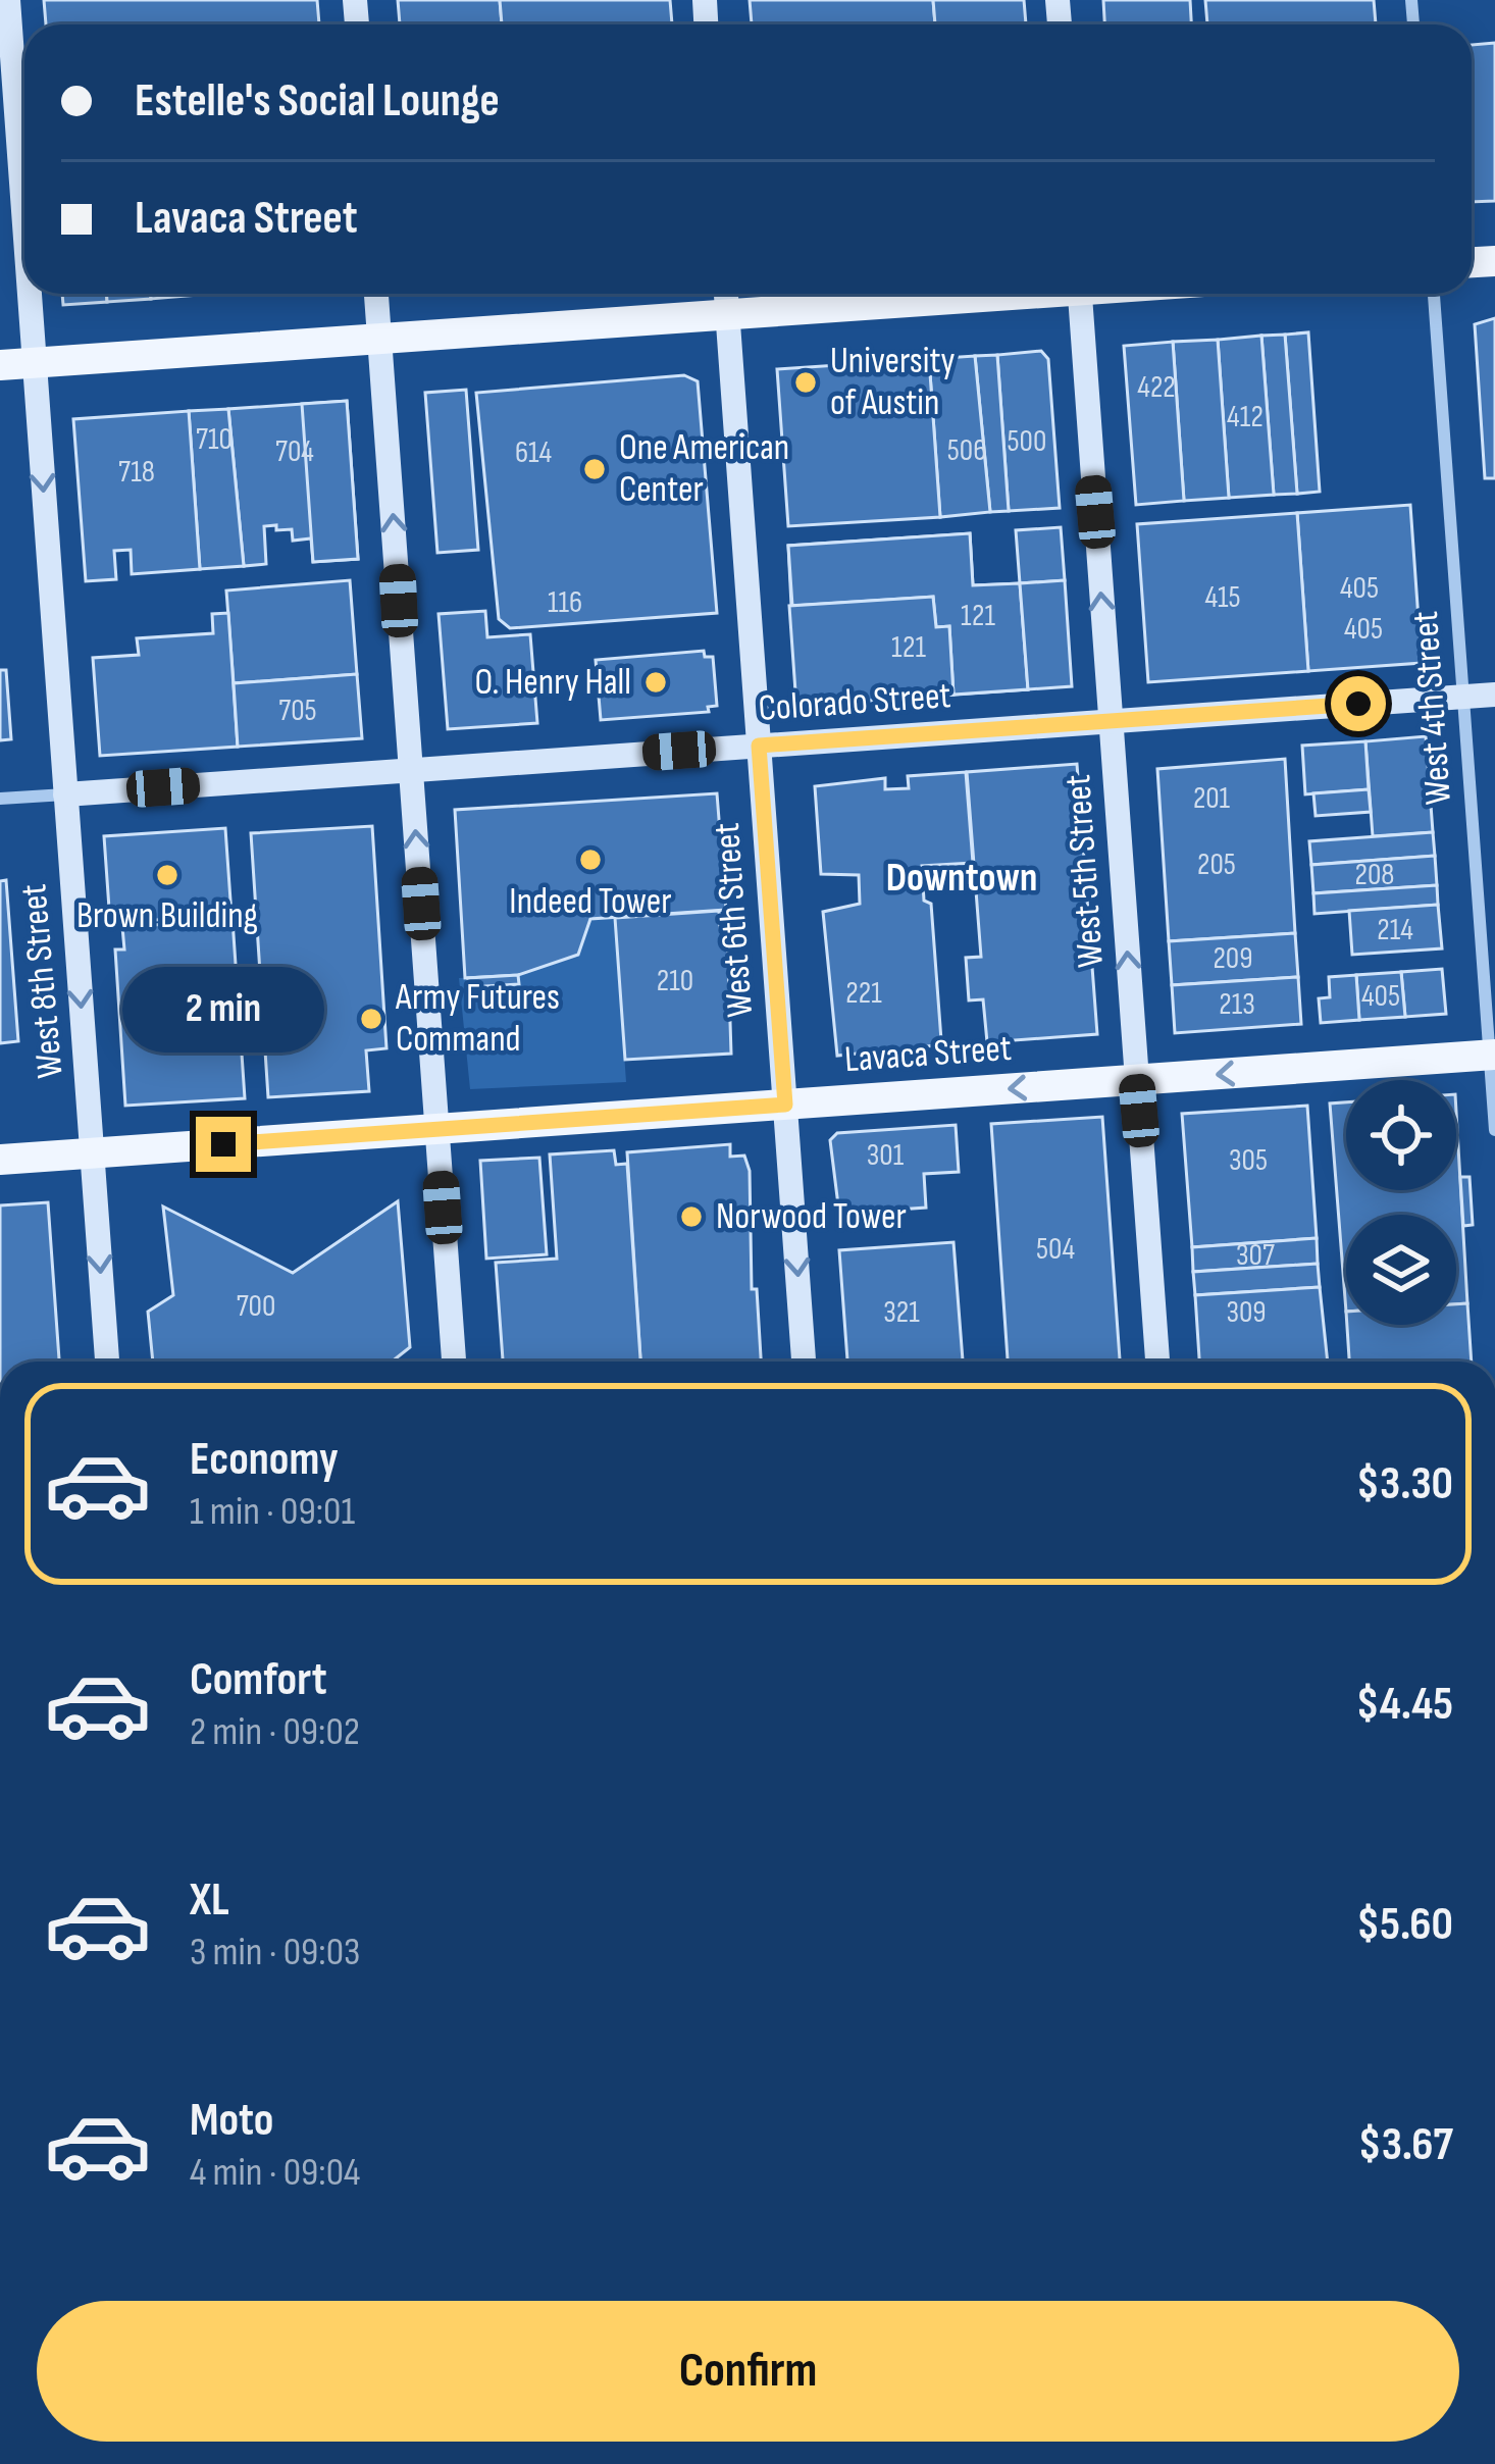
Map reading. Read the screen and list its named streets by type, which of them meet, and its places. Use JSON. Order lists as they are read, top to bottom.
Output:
{
  "streets": {
    "main road": [
      "Colorado Street",
      "West 5th Street",
      "West 6th Street",
      "West 8th Street",
      "Lavaca Street"
    ],
    "street": ["West 4th Street"]
  },
  "crossings": [
    ["Colorado Street", "West 4th Street"],
    ["Colorado Street", "West 5th Street"],
    ["Colorado Street", "West 6th Street"],
    ["Colorado Street", "West 8th Street"],
    ["West 4th Street", "Lavaca Street"],
    ["West 5th Street", "Lavaca Street"],
    ["West 6th Street", "Lavaca Street"],
    ["West 8th Street", "Lavaca Street"]
  ],
  "one_way": ["West 5th Street", "West 8th Street", "Lavaca Street"],
  "districts": ["Downtown"],
  "places": [
    "University of Austin",
    "One American Center",
    "O. Henry Hall",
    "Indeed Tower",
    "Brown Building",
    "Army Futures Command",
    "Norwood Tower"
  ],
  "house_numbers": [
    "422",
    "412",
    "710",
    "500",
    "506",
    "704",
    "614",
    "718",
    "405",
    "415",
    "116",
    "121",
    "405",
    "121",
    "705",
    "201",
    "205",
    "208",
    "214",
    "209",
    "210",
    "221",
    "405",
    "213",
    "301",
    "305",
    "504",
    "307",
    "700",
    "321",
    "309"
  ],
  "page": {
    "banner": ["Estelle's Social Lounge", "Lavaca Street"],
    "bubble": "2 min",
    "list": [
      {
        "name": "Economy",
        "note": "1 min · 09:01",
        "value": "$3.30"
      },
      {
        "name": "Comfort",
        "note": "2 min · 09:02",
        "value": "$4.45"
      },
      {
        "name": "XL",
        "note": "3 min · 09:03",
        "value": "$5.60"
      },
      {
        "name": "Moto",
        "note": "4 min · 09:04",
        "value": "$3.67"
      }
    ],
    "buttons": "Confirm"
  }
}
